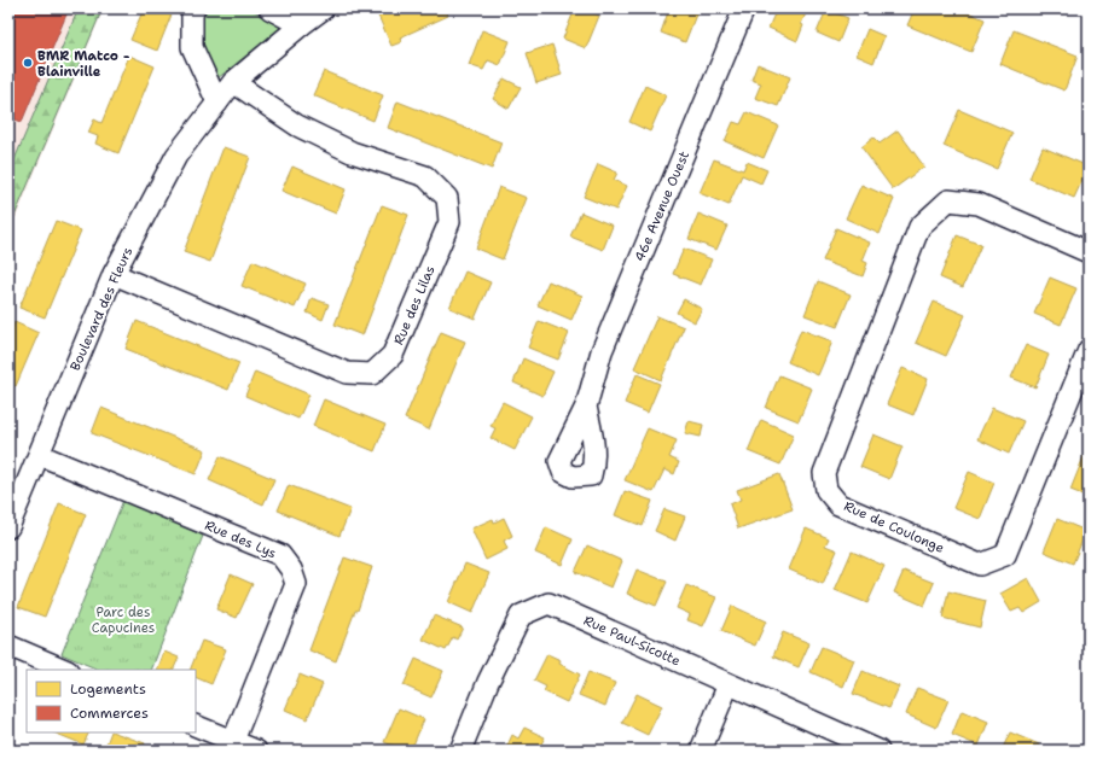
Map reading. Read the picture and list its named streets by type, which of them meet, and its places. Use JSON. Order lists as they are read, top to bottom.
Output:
{
  "streets": {
    "street": [
      "46e Avenue Ouest",
      "Rue des Lilas",
      "Boulevard des Fleurs",
      "Rue de Coulonge",
      "Rue des Lys",
      "Rue Paul-Sicotte"
    ]
  },
  "crossings": [
    ["Rue des Lilas", "Boulevard des Fleurs"],
    ["Boulevard des Fleurs", "Rue des Lys"]
  ],
  "parks": ["Parc des Capucines"],
  "places": ["BMR Matco - Blainville"],
  "legend": ["Logements", "Commerces"]
}
